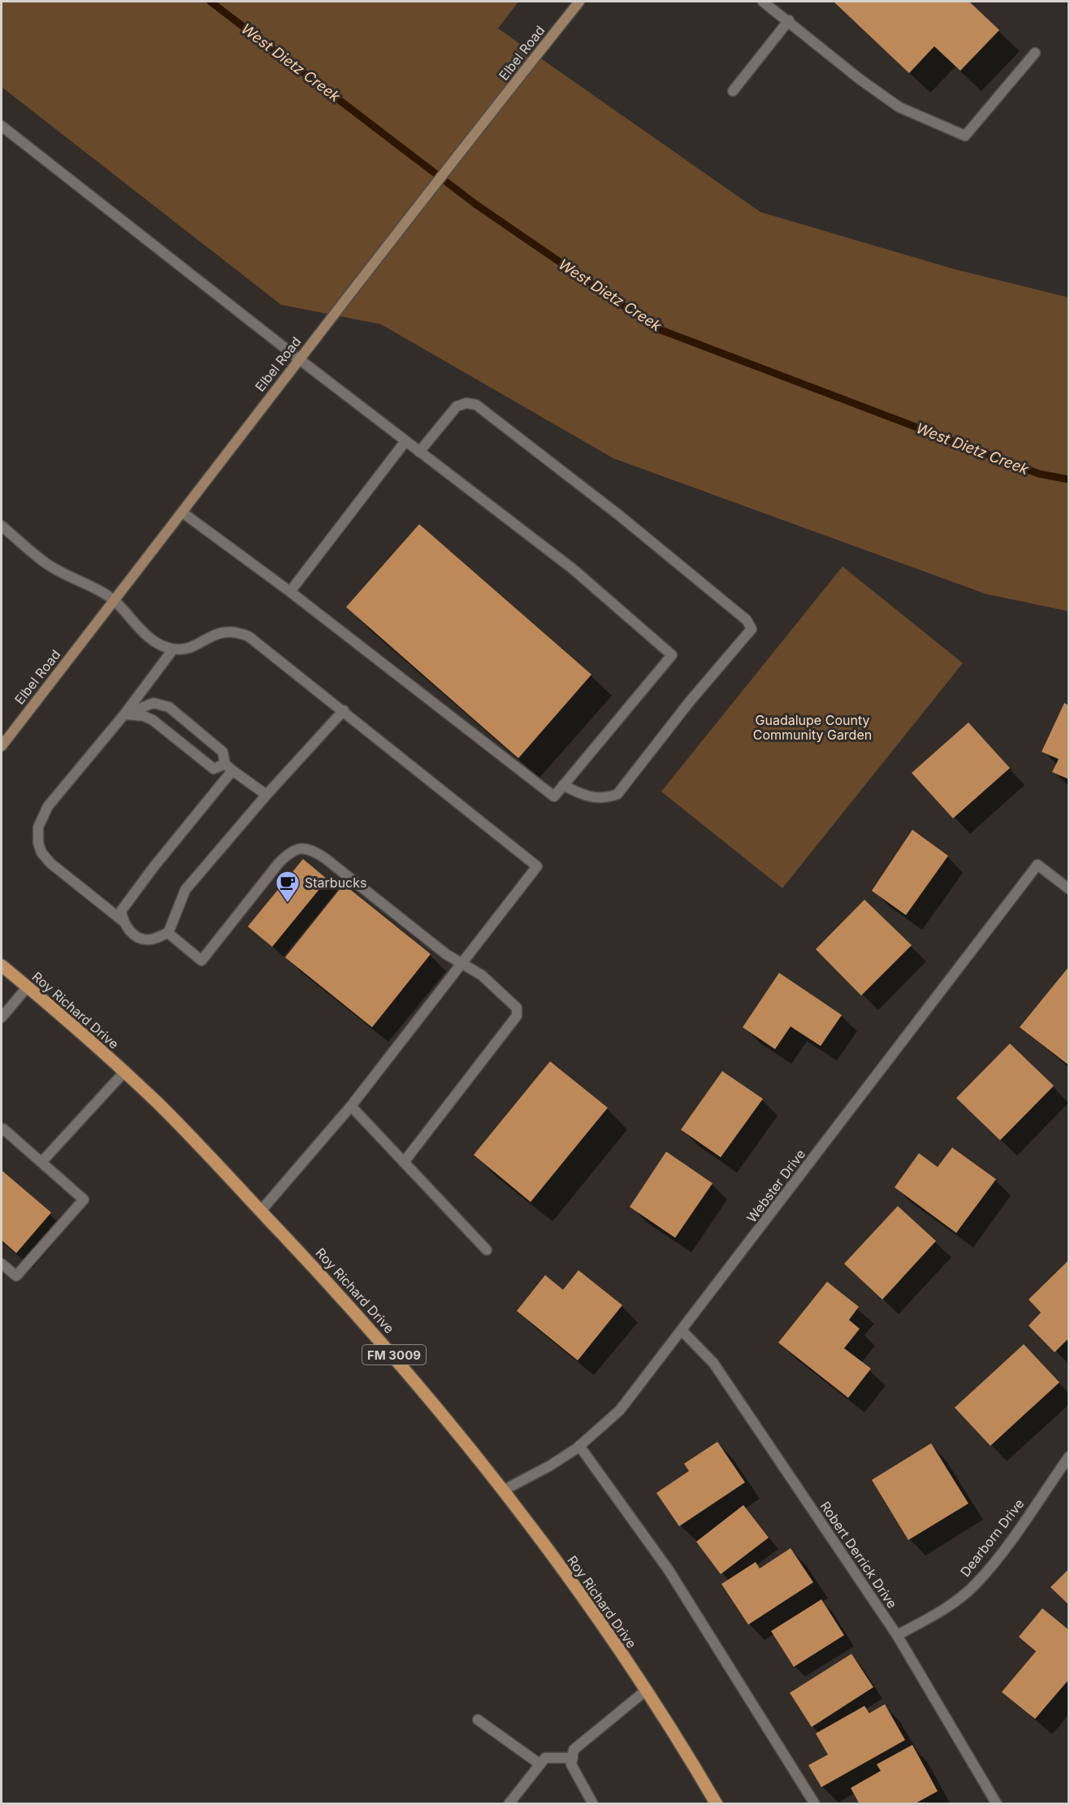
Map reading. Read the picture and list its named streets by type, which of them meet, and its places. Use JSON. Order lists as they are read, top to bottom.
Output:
{
  "streets": {
    "main road": ["Roy Richard Drive", "FM 3009"],
    "street": [
      "Elbel Road",
      "Webster Drive",
      "Dearborn Drive",
      "Robert Derrick Drive"
    ]
  },
  "crossings": [
    ["Roy Richard Drive", "Webster Drive"],
    ["Webster Drive", "Robert Derrick Drive"],
    ["Dearborn Drive", "Robert Derrick Drive"]
  ],
  "water": ["West Dietz Creek"],
  "parks": ["Guadalupe County Community Garden"],
  "places": {
    "cafe": ["Starbucks"]
  }
}
